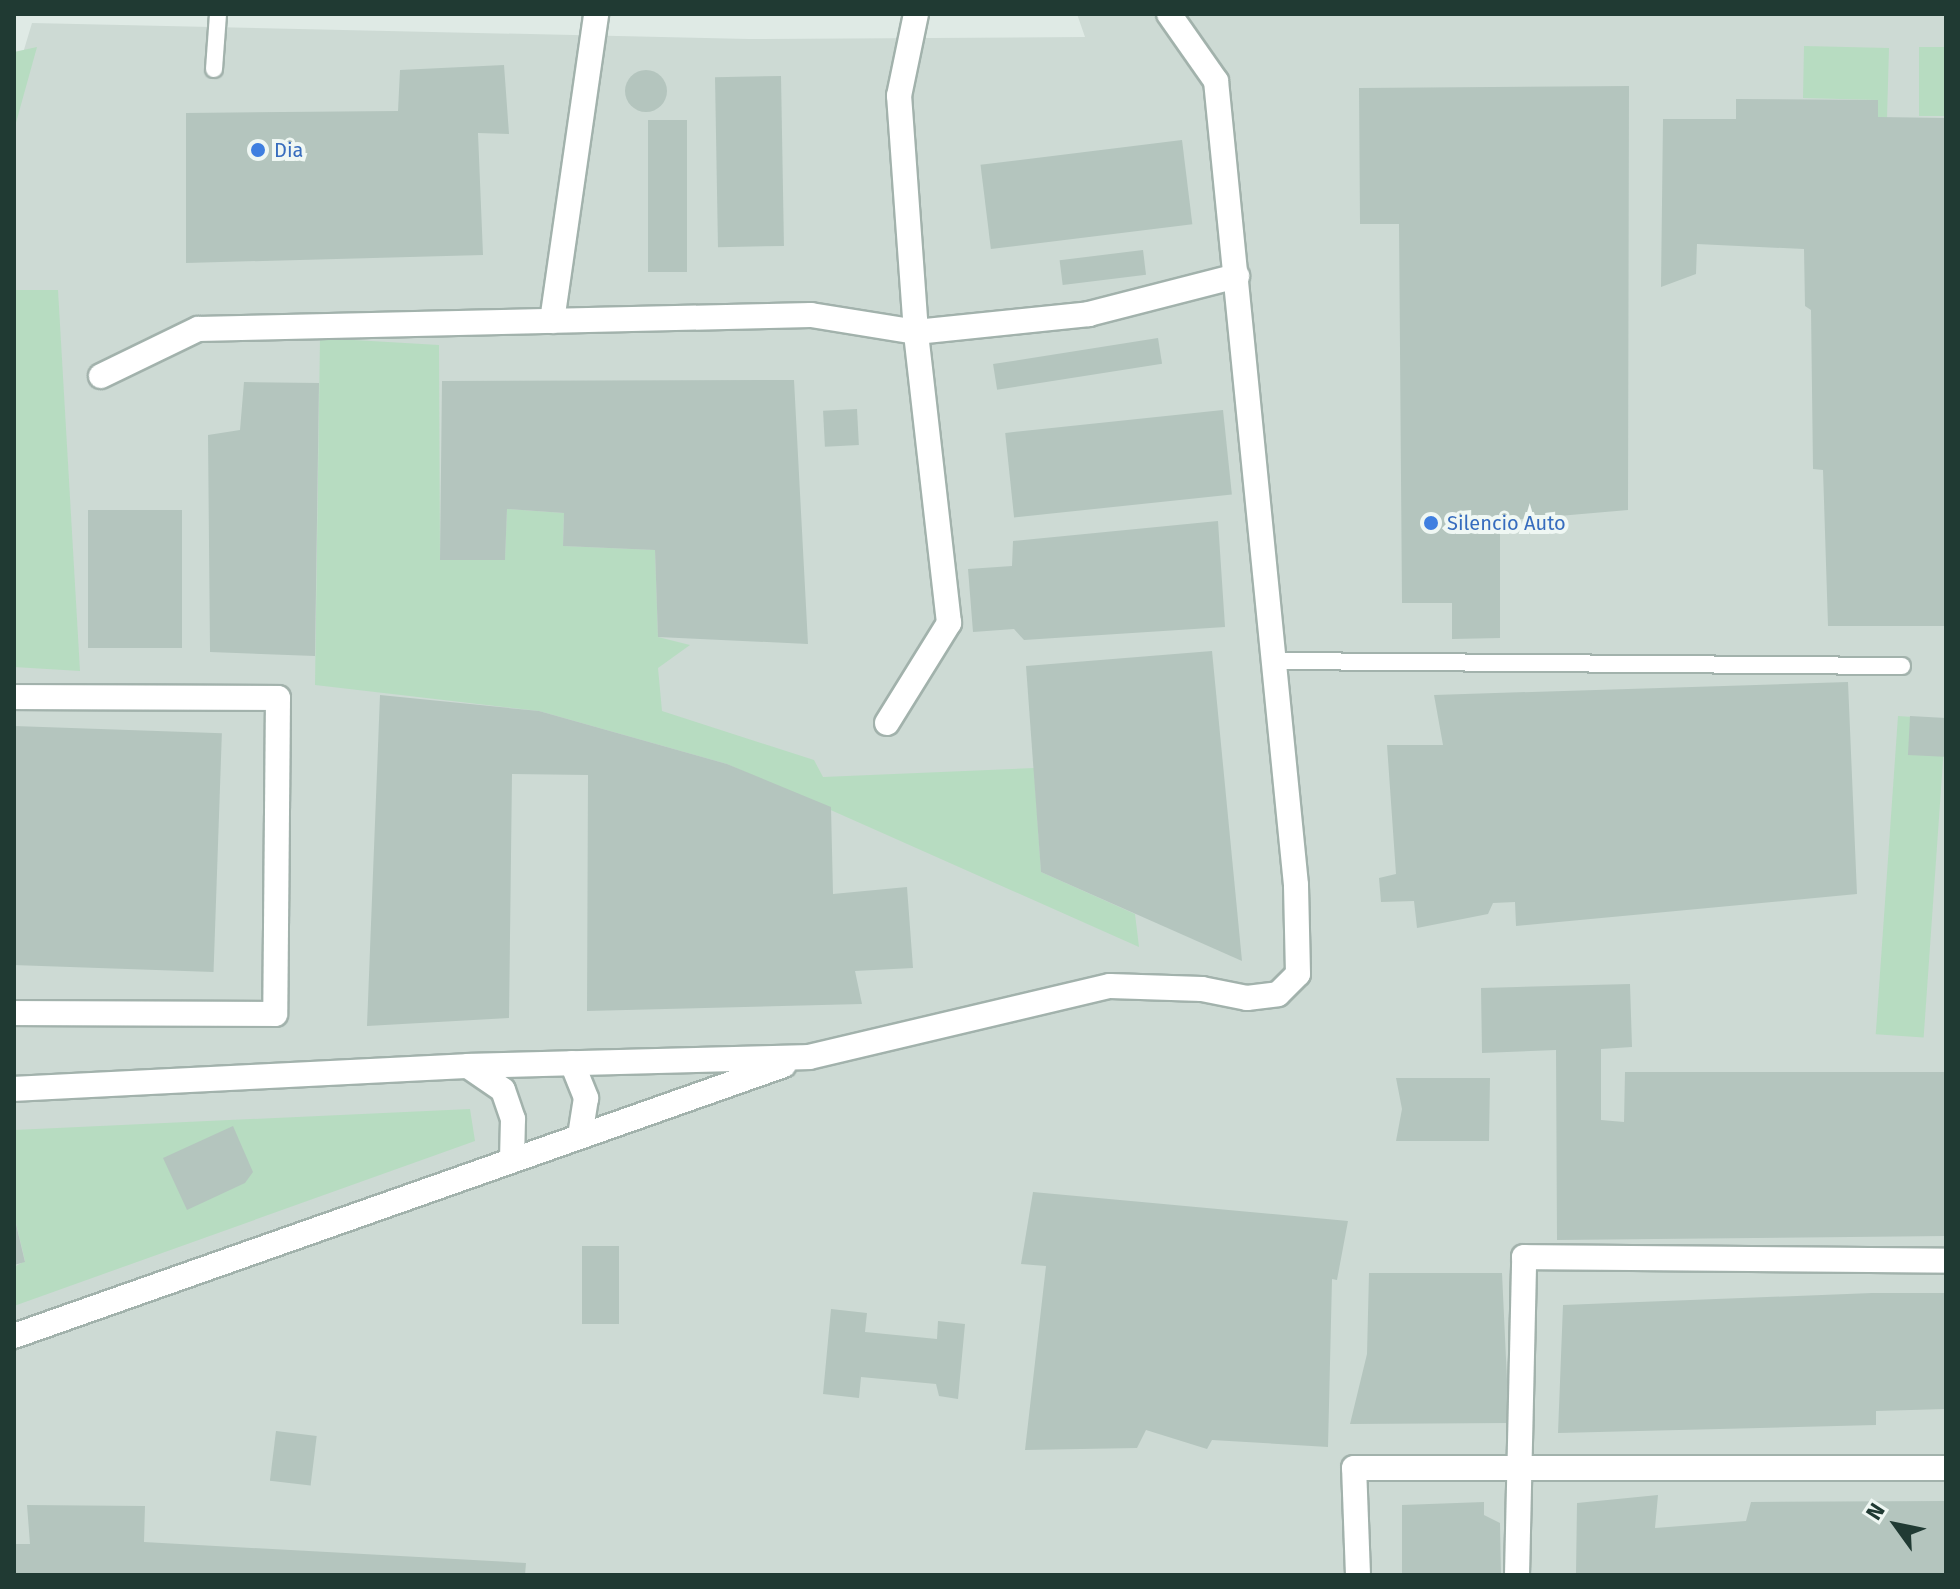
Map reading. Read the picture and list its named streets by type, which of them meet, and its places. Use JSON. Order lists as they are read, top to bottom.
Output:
{
  "places": ["Dia", "Silencio Auto"],
  "north": "top left"
}
